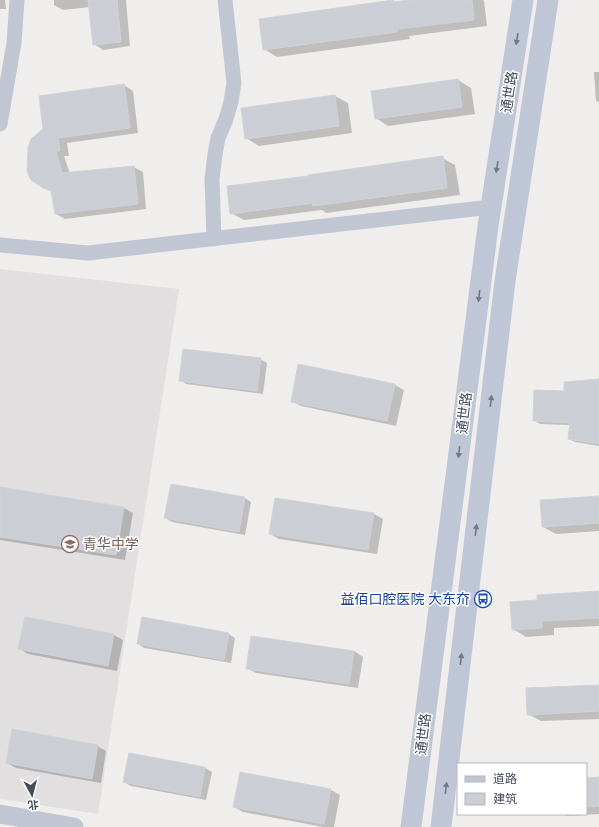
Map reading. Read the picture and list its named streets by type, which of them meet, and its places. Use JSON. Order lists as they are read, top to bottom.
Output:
{
  "streets": {
    "main road": ["通世路"]
  },
  "places": {
    "school or university": ["青华中学"],
    "bus stop": ["益佰口腔医院 大东夼"]
  },
  "legend": ["道路", "建筑"],
  "north": "bottom"
}
